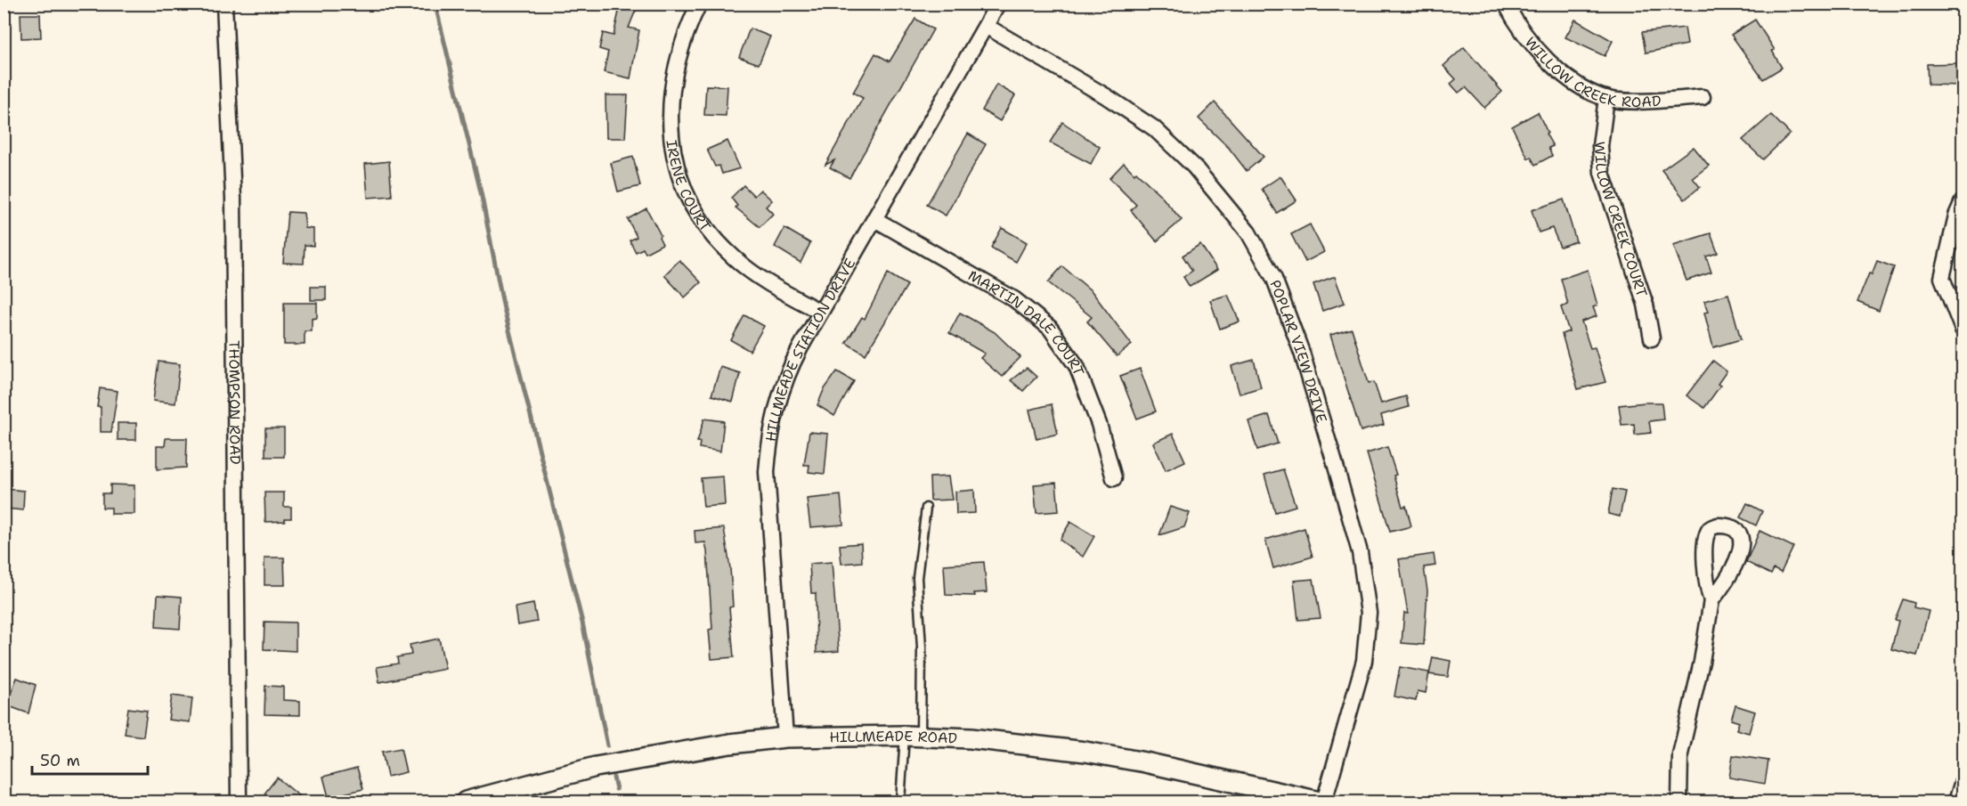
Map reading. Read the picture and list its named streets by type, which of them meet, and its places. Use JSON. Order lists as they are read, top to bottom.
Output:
{
  "streets": {
    "street": [
      "WILLOW CREEK ROAD",
      "IRENE COURT",
      "WILLOW CREEK COURT",
      "MARTIN DALE COURT",
      "POPLAR VIEW DRIVE",
      "HILLMEADE STATION DRIVE",
      "THOMPSON ROAD",
      "HILLMEADE ROAD"
    ]
  },
  "crossings": [
    ["WILLOW CREEK ROAD", "WILLOW CREEK COURT"],
    ["IRENE COURT", "HILLMEADE STATION DRIVE"],
    ["MARTIN DALE COURT", "HILLMEADE STATION DRIVE"],
    ["POPLAR VIEW DRIVE", "HILLMEADE STATION DRIVE"],
    ["HILLMEADE STATION DRIVE", "HILLMEADE ROAD"]
  ],
  "scale_bar": "50 m"
}
